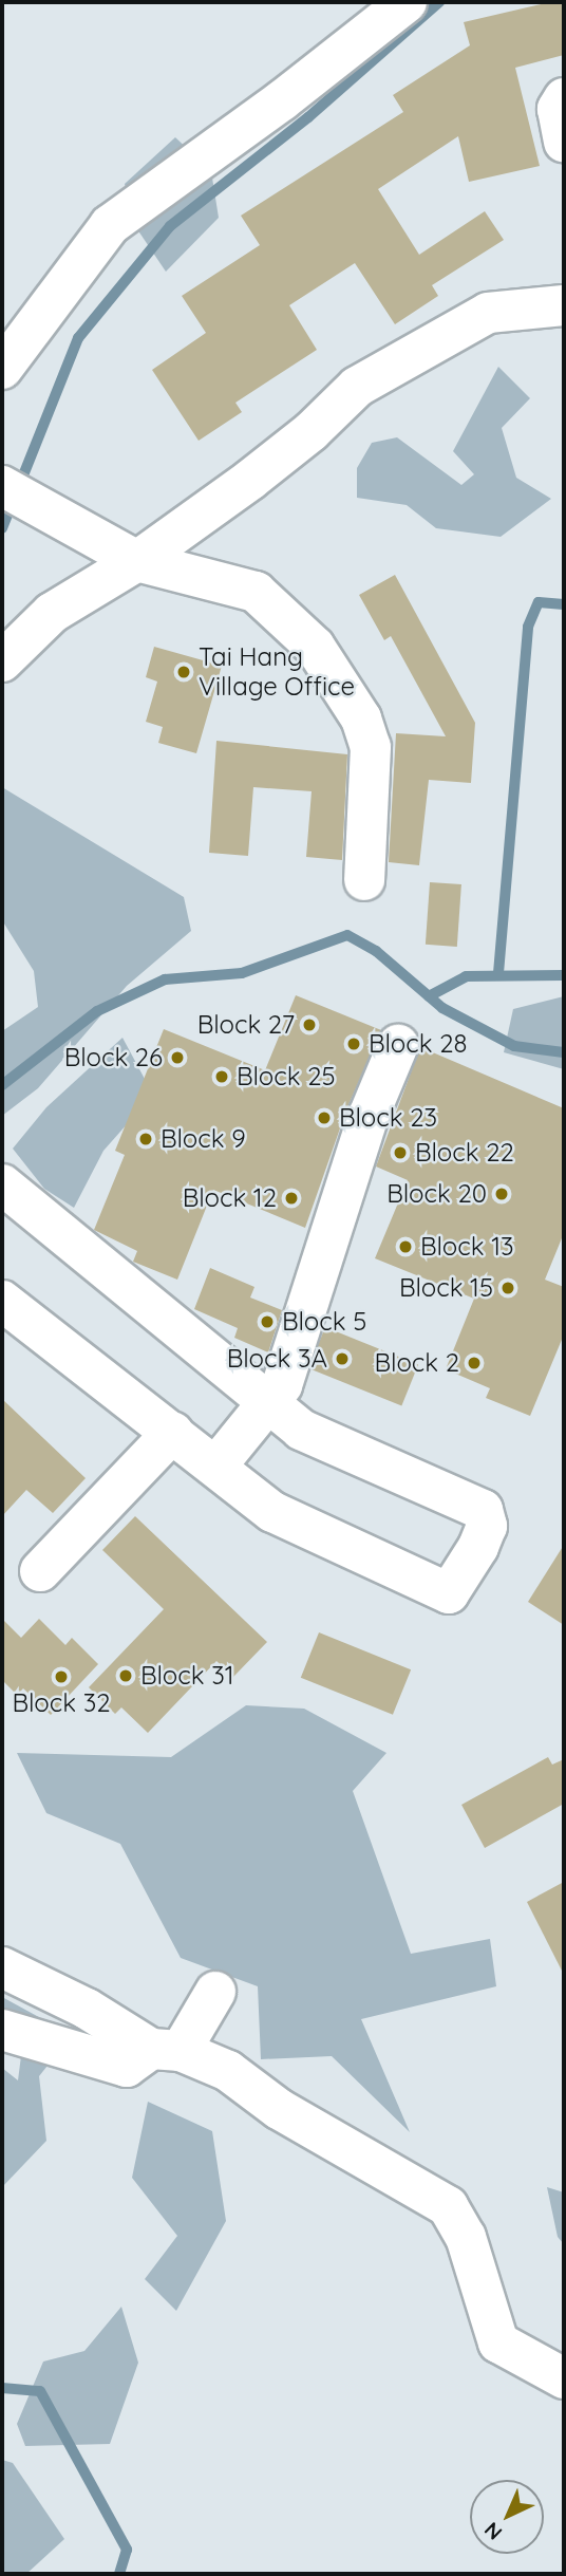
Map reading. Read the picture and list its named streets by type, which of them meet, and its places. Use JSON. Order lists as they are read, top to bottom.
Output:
{
  "places": [
    "Tai Hang Village Office",
    "Block 27",
    "Block 28",
    "Block 26",
    "Block 25",
    "Block 23",
    "Block 9",
    "Block 22",
    "Block 20",
    "Block 12",
    "Block 13",
    "Block 15",
    "Block 5",
    "Block 3A",
    "Block 2",
    "Block 31",
    "Block 32"
  ],
  "north": "bottom left"
}
